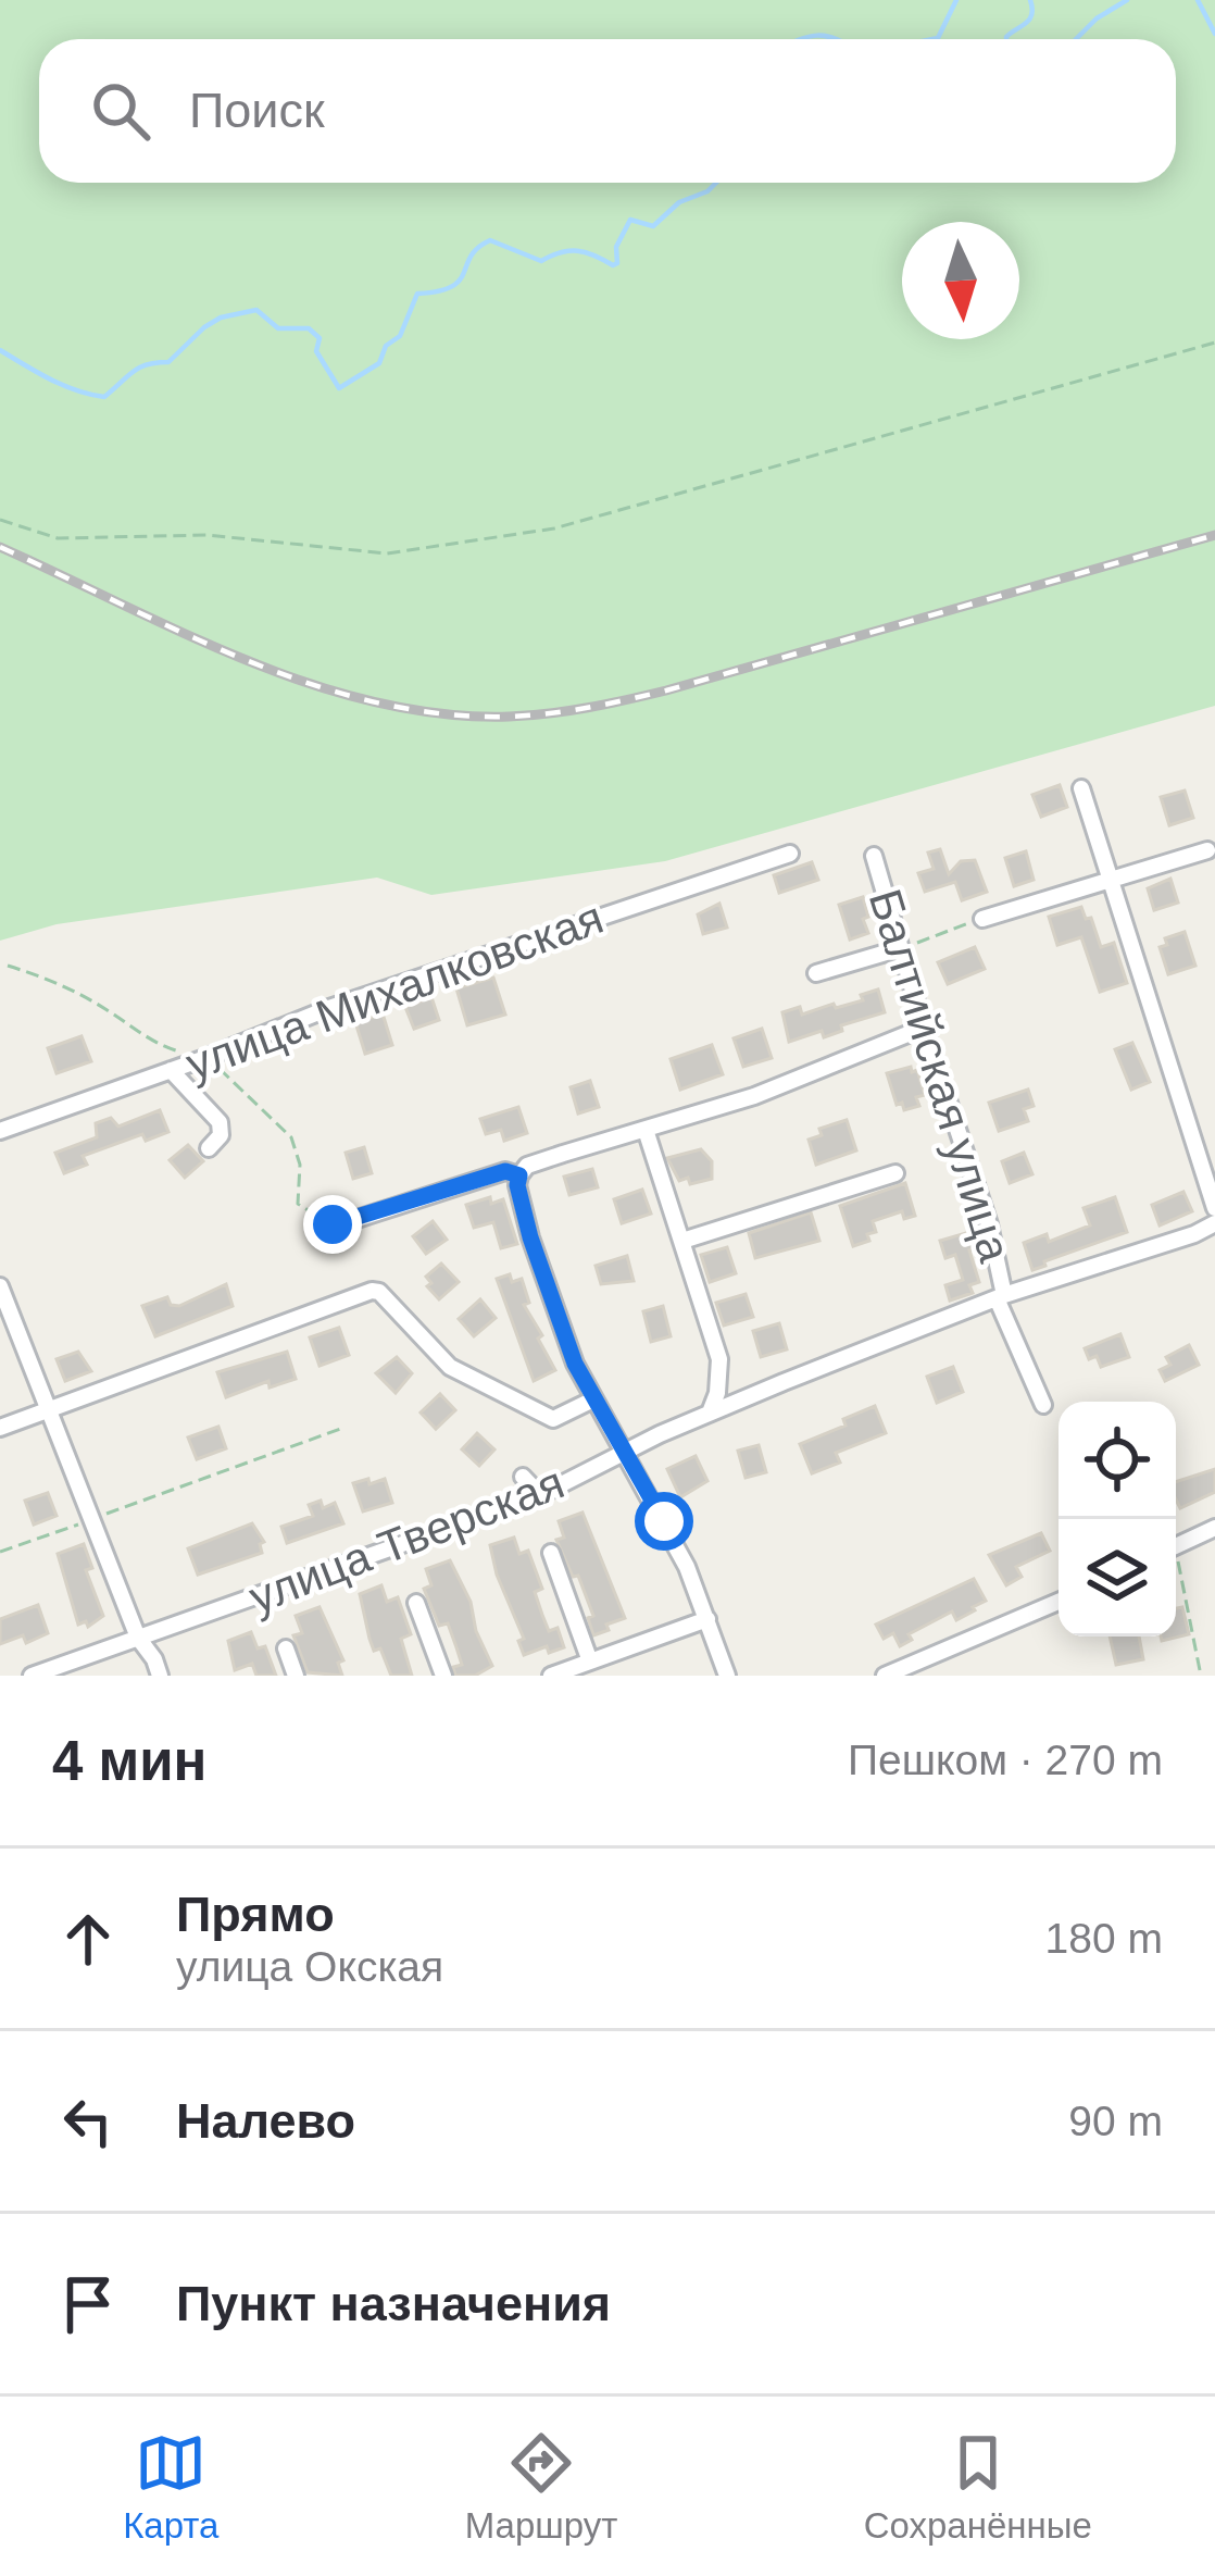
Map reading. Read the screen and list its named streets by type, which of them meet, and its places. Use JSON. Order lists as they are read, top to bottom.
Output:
{
  "streets": {
    "street": ["улица Михалковская", "Балтийская улица", "улица Тверская"]
  },
  "crossings": [
    ["Балтийская улица", "улица Тверская"]
  ],
  "north": "bottom",
  "page": {
    "search": "Поиск",
    "heading": ["4 мин", "Пешком · 270 m"],
    "list": [
      ["Прямо", "улица Окская", "180 m"],
      ["Налево", "90 m"],
      "Пункт назначения"
    ],
    "nav": ["Карта", "Маршрут", "Сохранённые"]
  }
}
